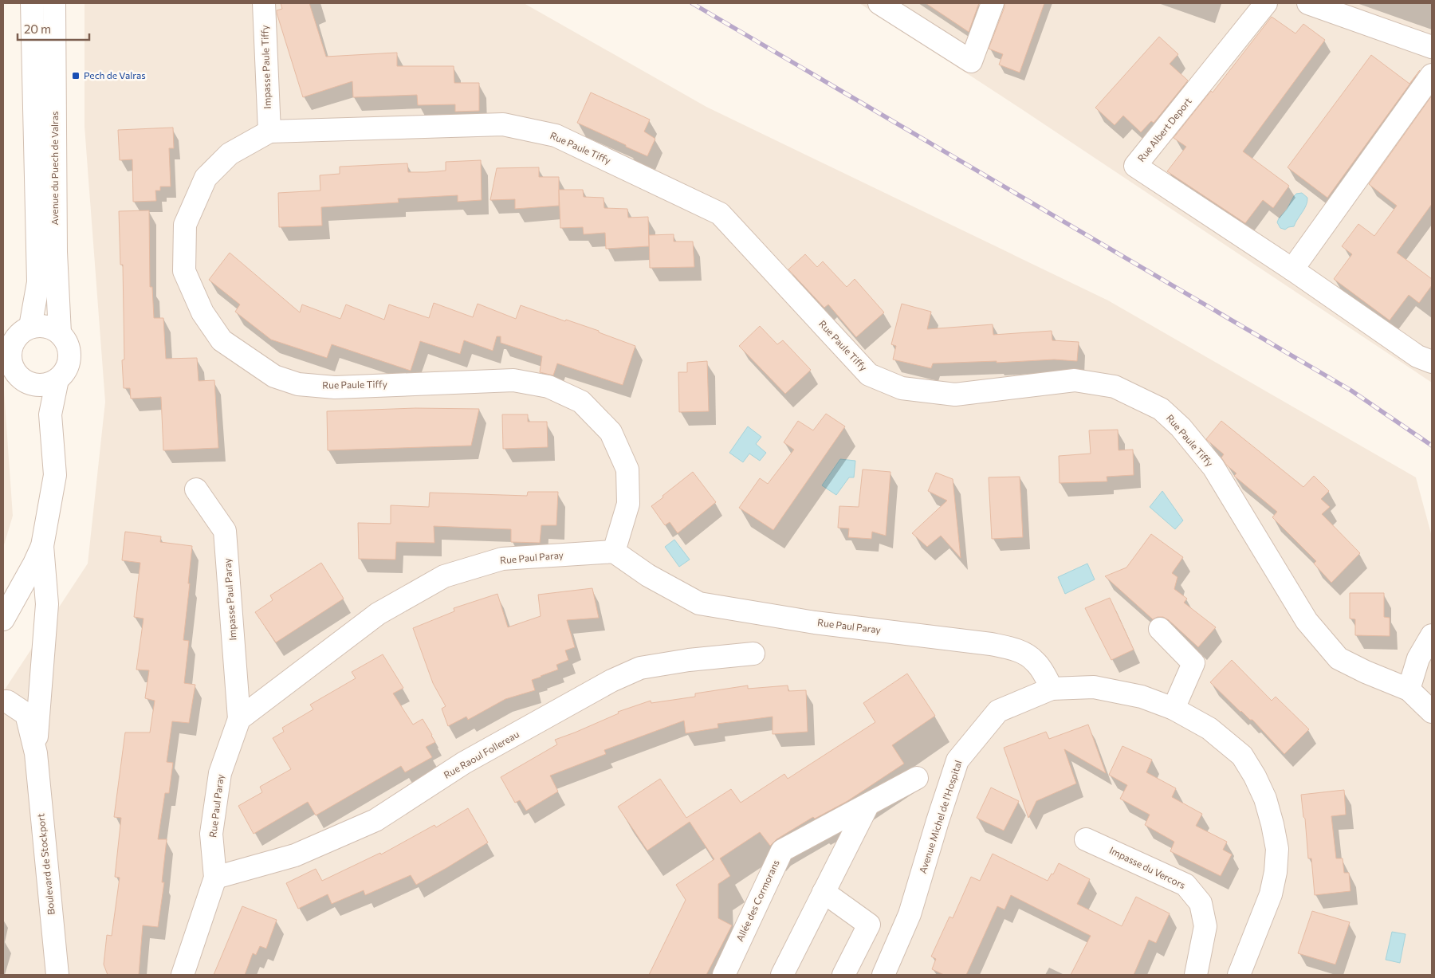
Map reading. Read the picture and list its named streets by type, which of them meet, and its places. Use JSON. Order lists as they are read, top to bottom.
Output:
{
  "streets": {
    "street": [
      "Impasse Paule Tiffy",
      "Rue Albert Deport",
      "Rue Paule Tiffy",
      "Avenue du Puech de Valras",
      "Rue Paul Paray",
      "Impasse Paul Paray",
      "Rue Raoul Follereau",
      "Avenue Michel de l'Hospital",
      "Boulevard de Stockport",
      "Impasse du Vercors",
      "Allée des Cormorans"
    ]
  },
  "crossings": [
    ["Impasse Paule Tiffy", "Rue Paule Tiffy"],
    ["Rue Paule Tiffy", "Rue Paul Paray"],
    ["Rue Paul Paray", "Impasse Paul Paray"],
    ["Rue Paul Paray", "Rue Raoul Follereau"],
    ["Rue Paul Paray", "Avenue Michel de l'Hospital"]
  ],
  "places": {
    "transit": ["Pech de Valras"]
  },
  "scale_bar": "20 m"
}
